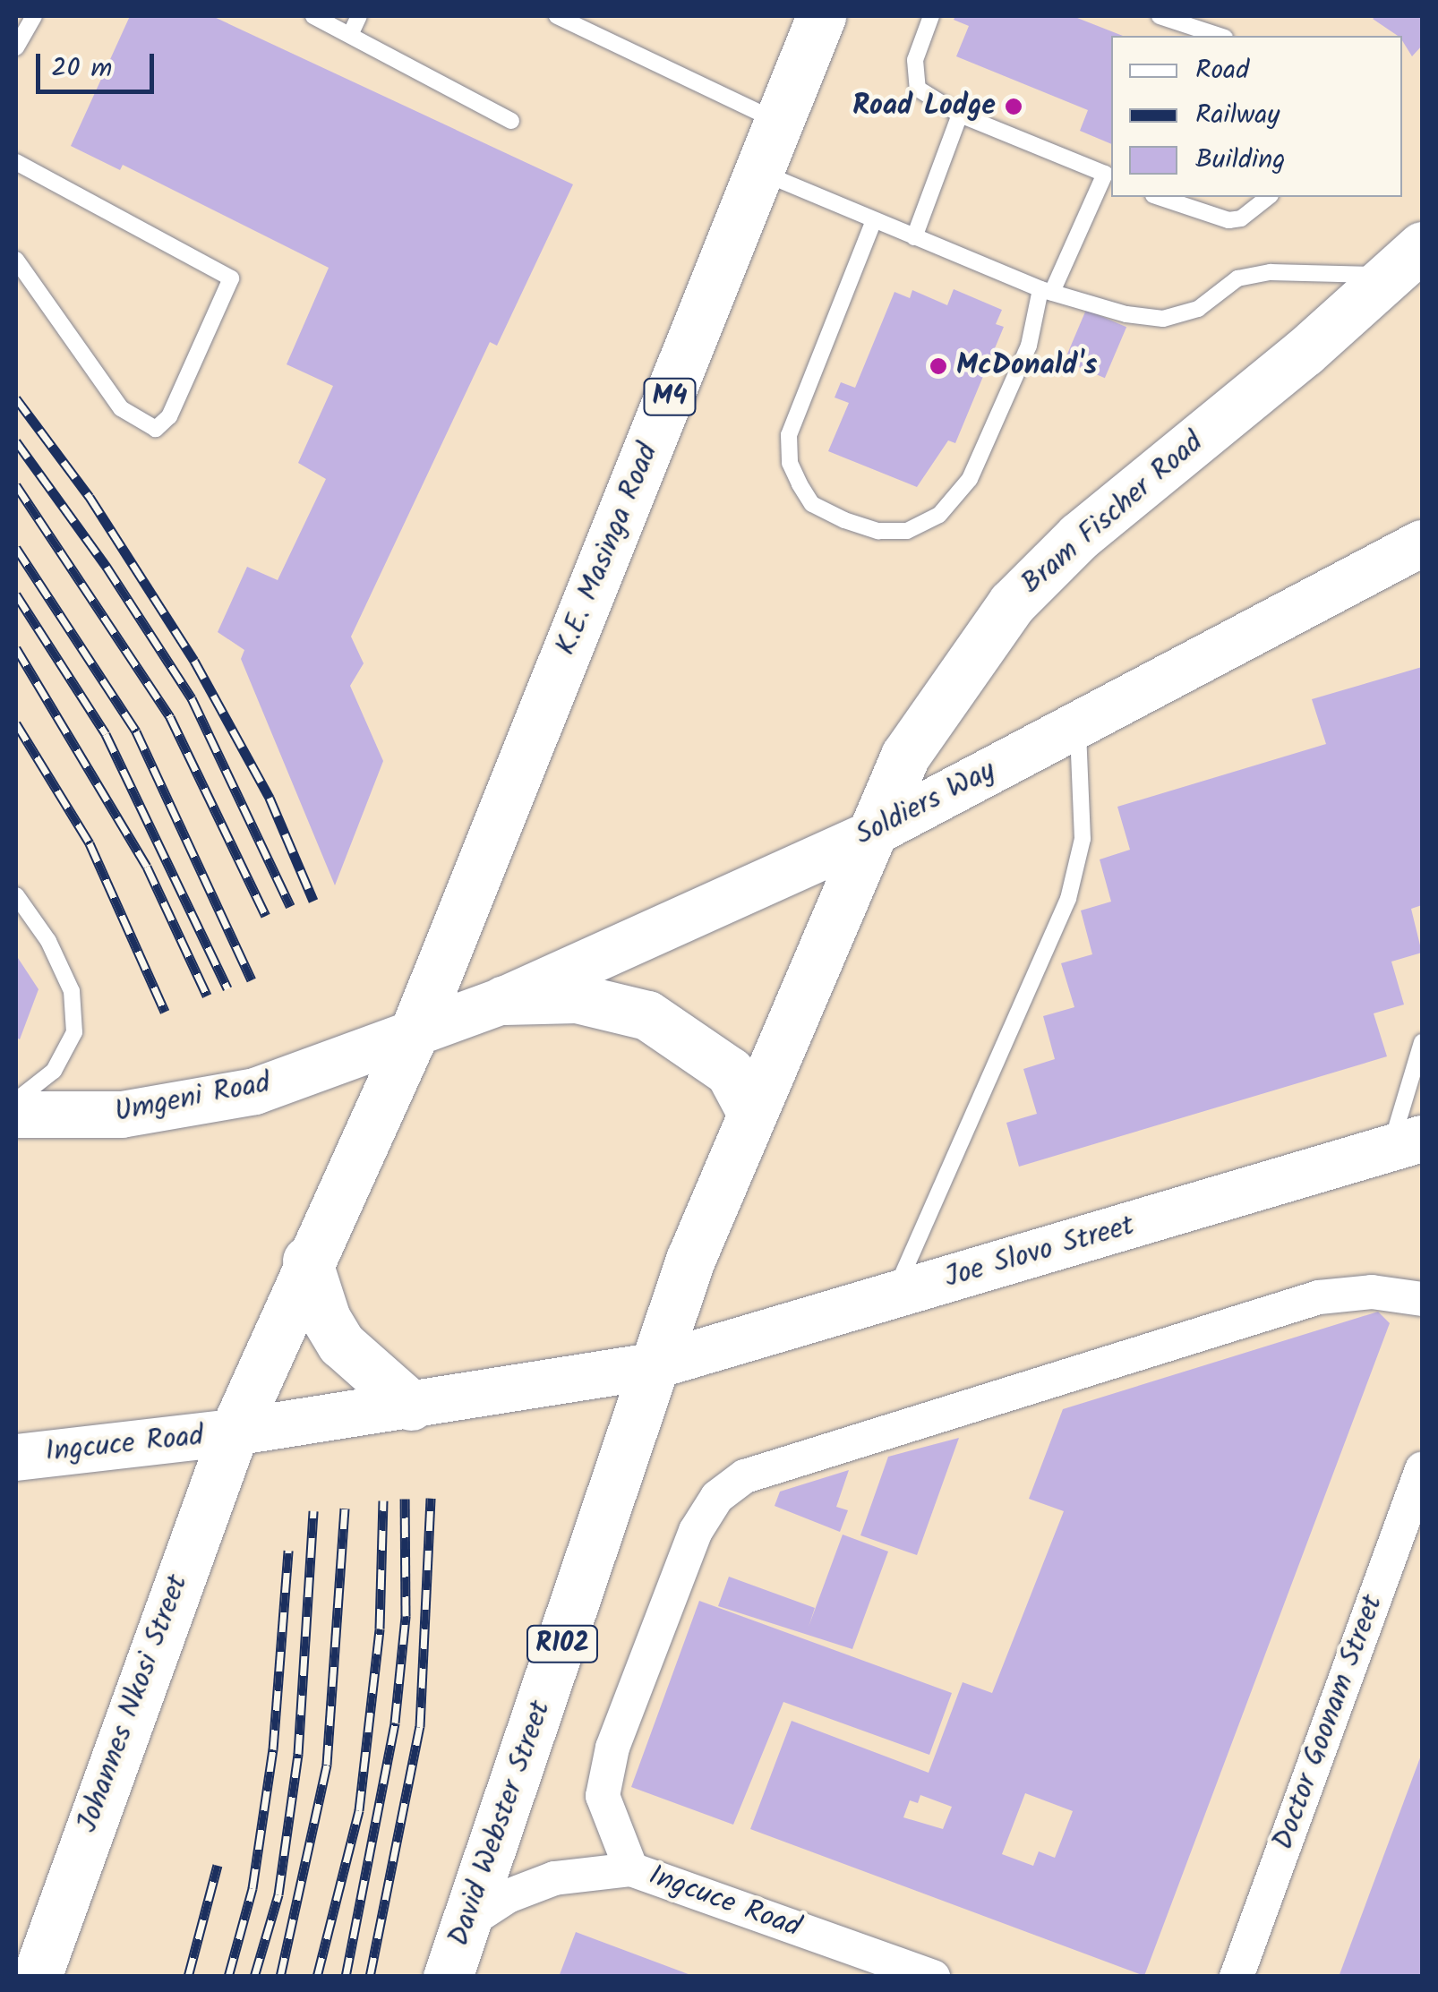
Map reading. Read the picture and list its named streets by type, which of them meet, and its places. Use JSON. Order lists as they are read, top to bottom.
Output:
{
  "streets": {
    "highway": [
      "M4",
      "Bram Fischer Road",
      "K.E. Masinga Road",
      "R102",
      "Johannes Nkosi Street",
      "David Webster Street"
    ],
    "main road": [
      "Soldiers Way",
      "Umgeni Road",
      "Joe Slovo Street",
      "Ingcuce Road"
    ],
    "street": ["Doctor Goonam Street"]
  },
  "crossings": [
    ["Bram Fischer Road", "Soldiers Way"],
    ["Bram Fischer Road", "R102"],
    ["K.E. Masinga Road", "Soldiers Way"],
    ["K.E. Masinga Road", "Umgeni Road"],
    ["K.E. Masinga Road", "Johannes Nkosi Street"],
    ["Soldiers Way", "Umgeni Road"],
    ["Soldiers Way", "R102"],
    ["Joe Slovo Street", "Ingcuce Road"],
    ["Joe Slovo Street", "R102"],
    ["Joe Slovo Street", "David Webster Street"],
    ["Ingcuce Road", "Johannes Nkosi Street"],
    ["Ingcuce Road", "David Webster Street"],
    ["R102", "David Webster Street"]
  ],
  "places": ["Road Lodge", "McDonald's"],
  "legend": ["Road", "Railway", "Building"],
  "scale_bar": "20 m"
}
